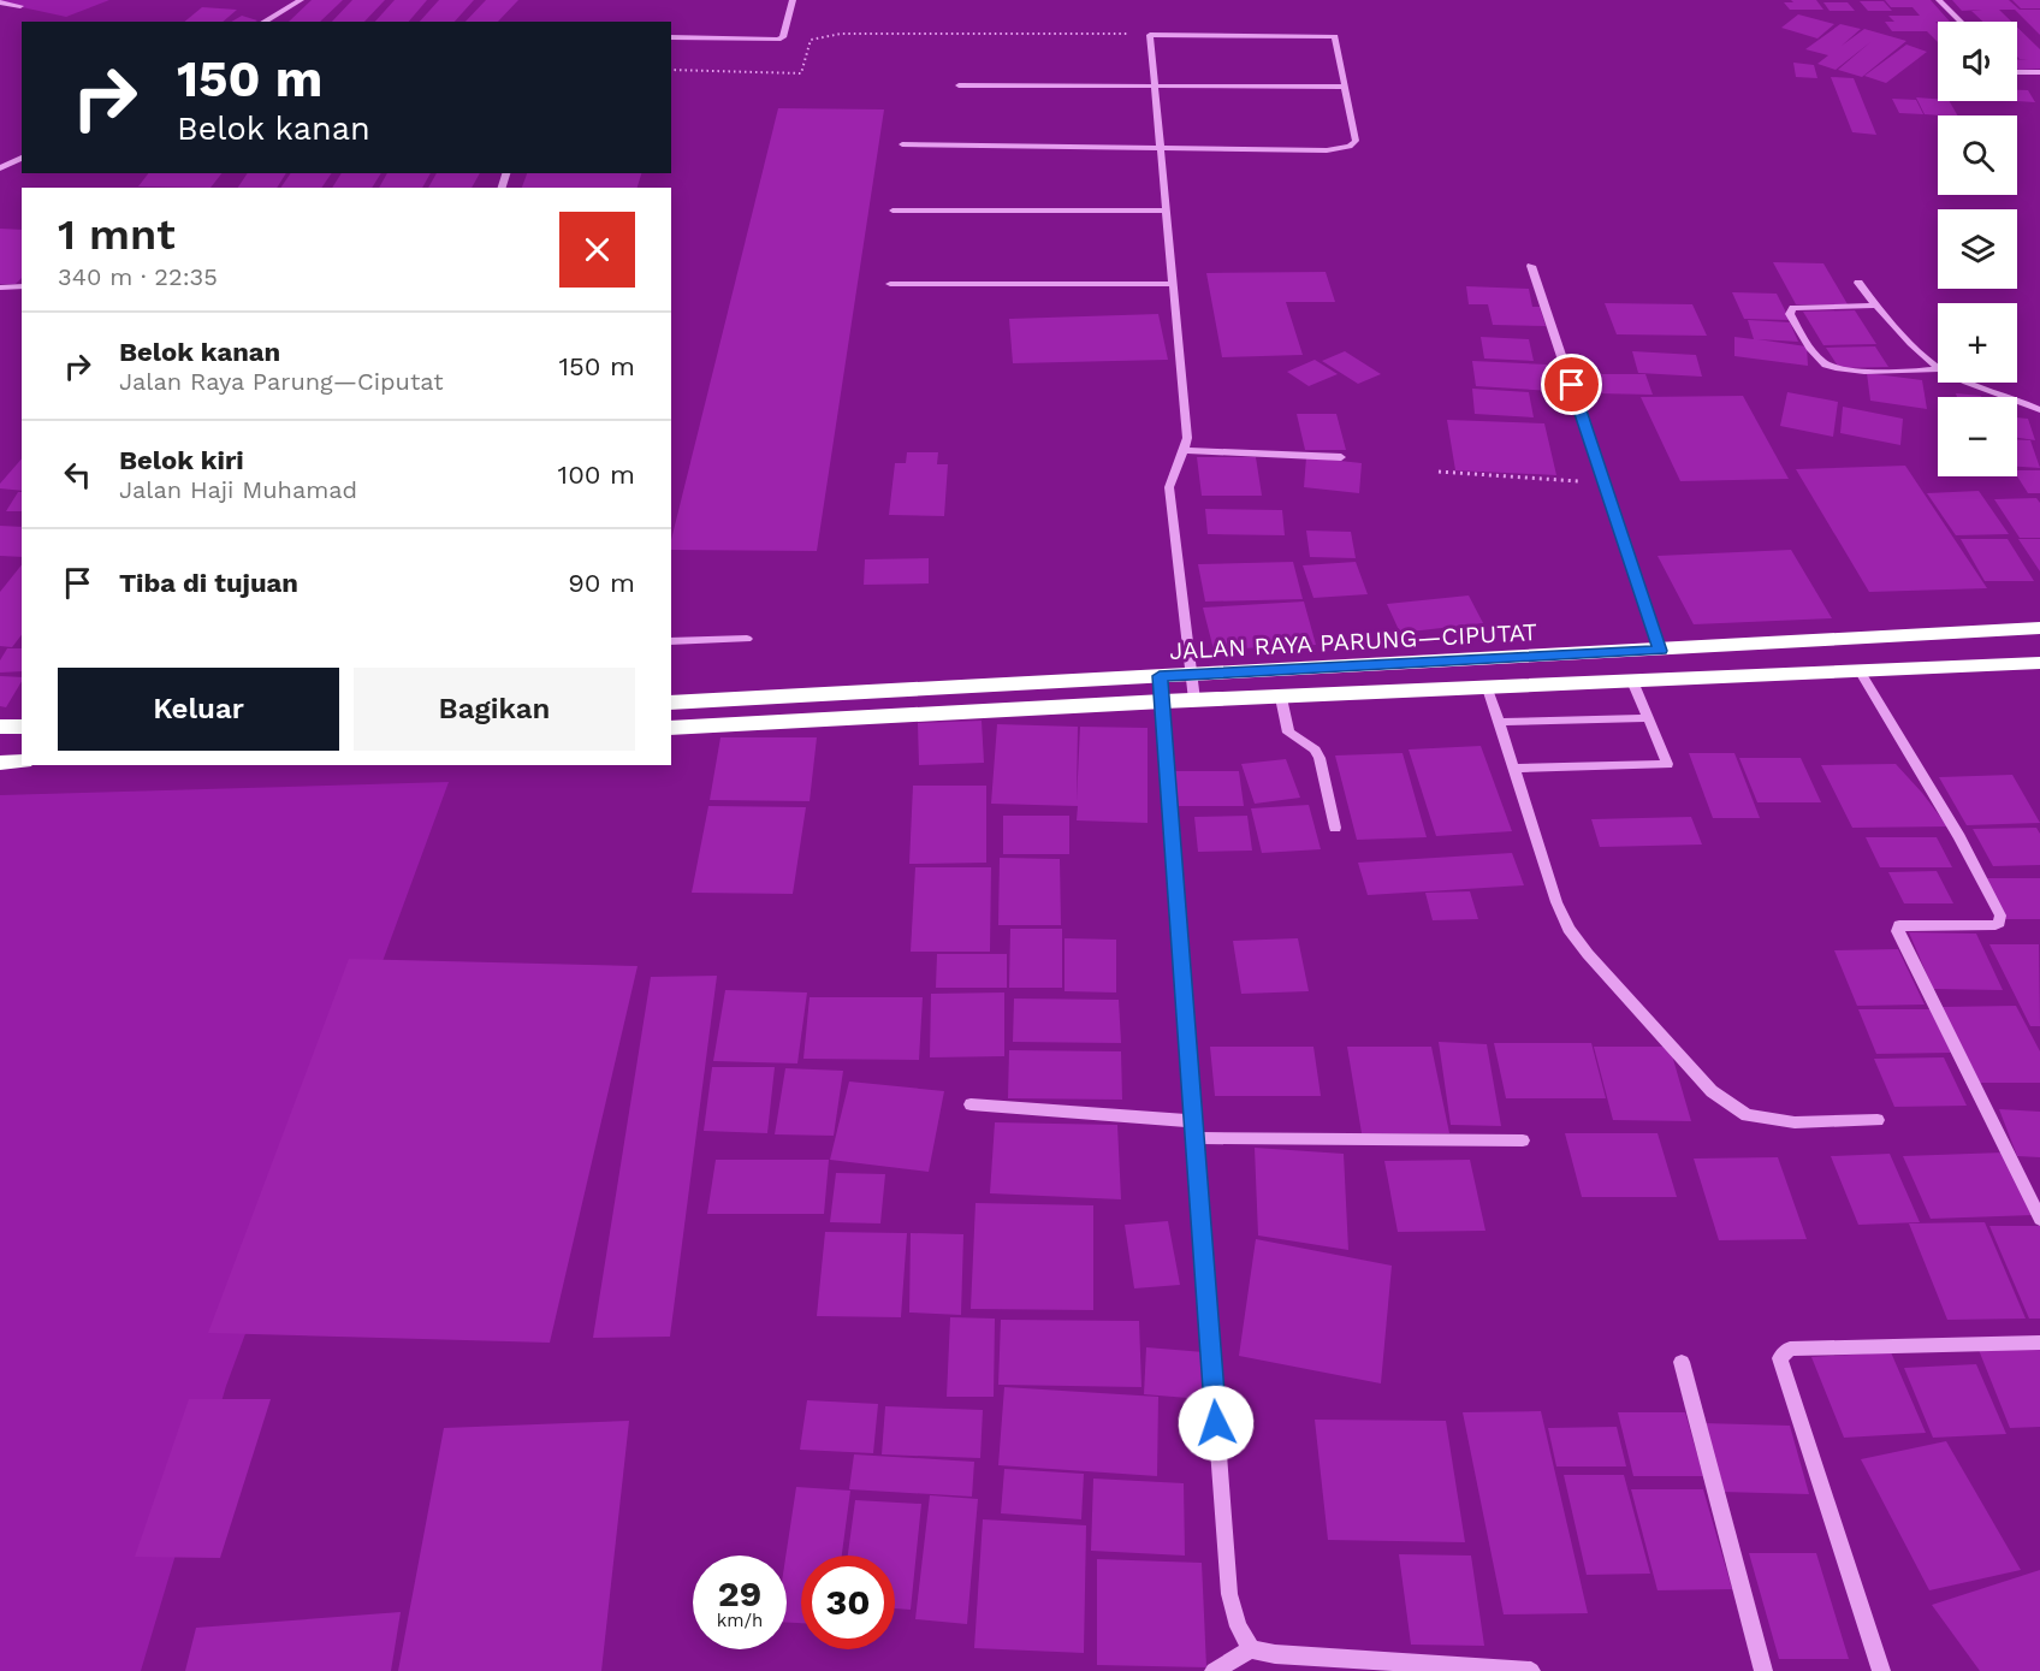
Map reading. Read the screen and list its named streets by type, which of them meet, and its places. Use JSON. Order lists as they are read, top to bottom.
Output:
{
  "streets": {
    "highway": ["JALAN RAYA PARUNG—CIPUTAT"]
  },
  "page": {
    "map_buttons": ["+", "−"],
    "turn": ["150 m", "Belok kanan"],
    "heading": ["1 mnt", "340 m · 22:35"],
    "list": [
      {
        "name": "Belok kanan",
        "note": "Jalan Raya Parung—Ciputat",
        "value": "150 m"
      },
      {
        "name": "Belok kiri",
        "note": "Jalan Haji Muhamad",
        "value": "100 m"
      },
      {
        "name": "Tiba di tujuan",
        "value": "90 m"
      }
    ],
    "buttons": ["Keluar", "Bagikan"],
    "speed": "29 km/h",
    "limit": "30"
  }
}
